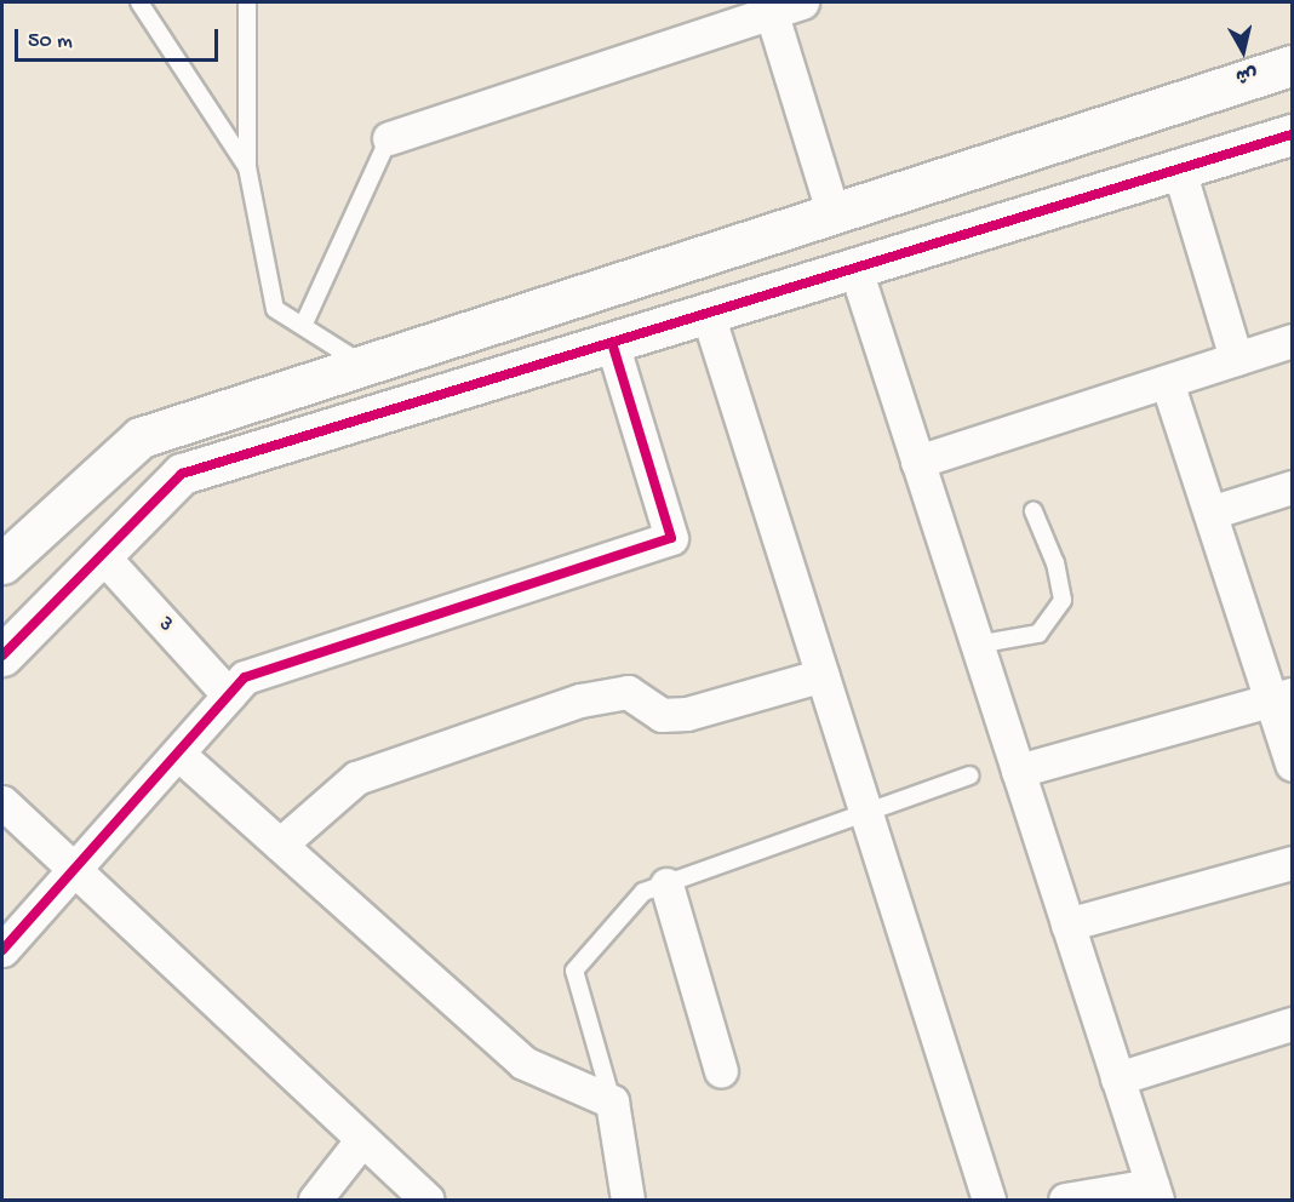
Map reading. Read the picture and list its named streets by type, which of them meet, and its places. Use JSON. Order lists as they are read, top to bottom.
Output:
{
  "streets": {
    "street": ["3"]
  },
  "scale_bar": "50 m",
  "north": "bottom"
}
